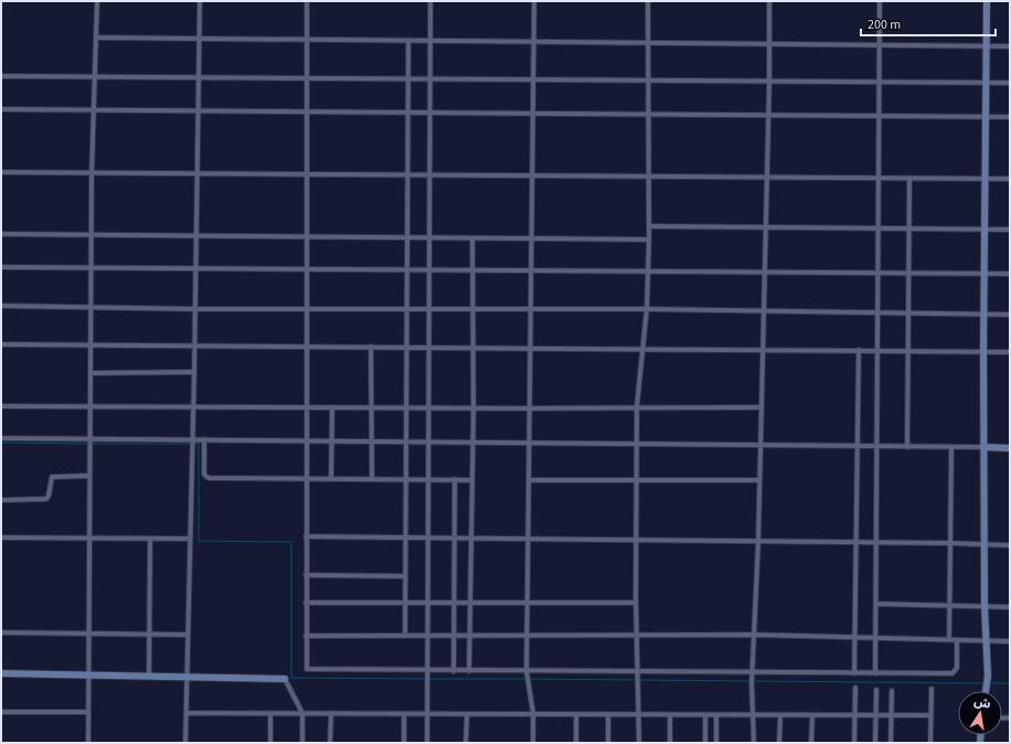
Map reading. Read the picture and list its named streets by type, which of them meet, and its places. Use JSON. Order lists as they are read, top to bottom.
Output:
{
  "scale_bar": "200 m",
  "north": "top"
}
